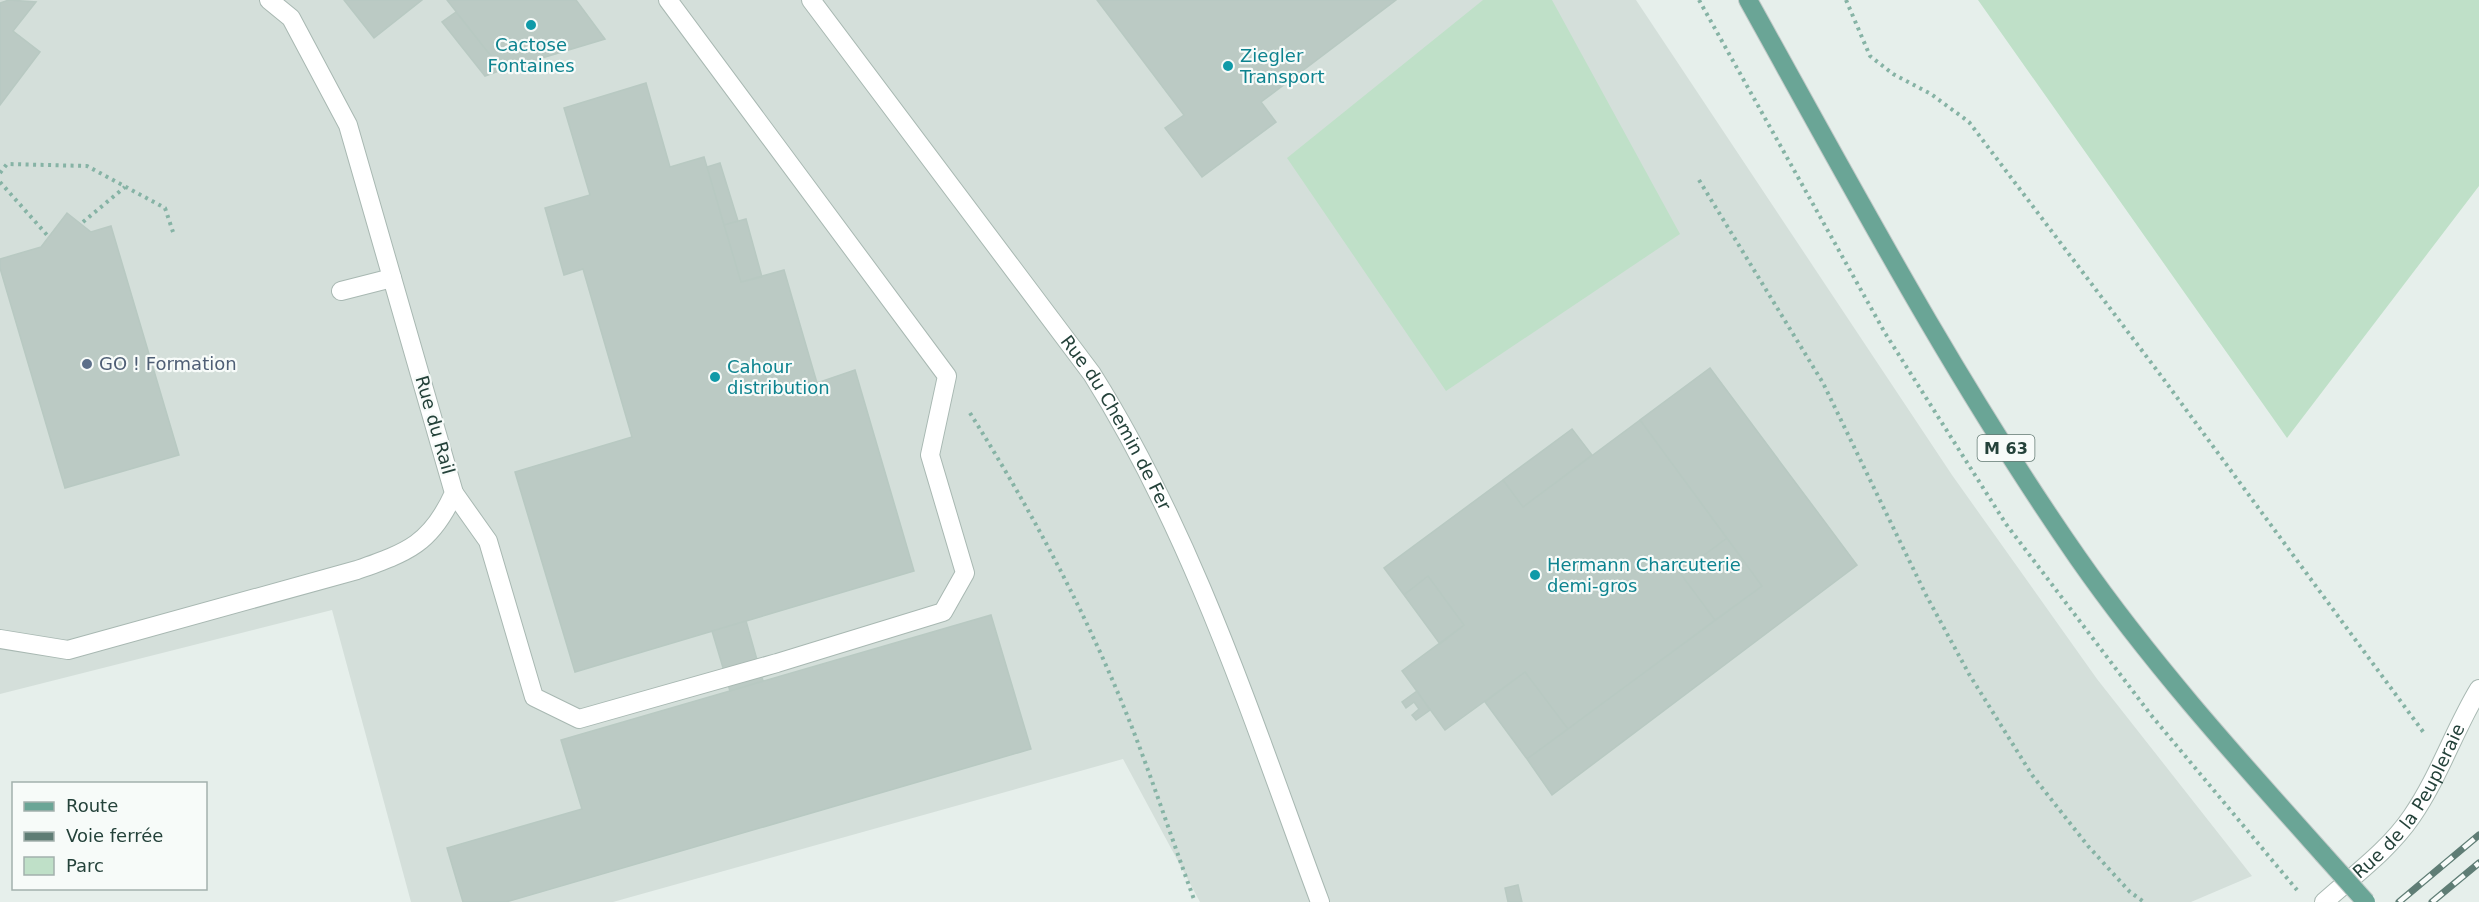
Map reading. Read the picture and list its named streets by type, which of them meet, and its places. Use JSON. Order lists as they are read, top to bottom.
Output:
{
  "streets": {
    "main road": ["M 63"],
    "street": ["Rue du Chemin de Fer", "Rue du Rail", "Rue de la Peupleraie"]
  },
  "places": [
    "Cactose Fontaines",
    "Ziegler Transport",
    "GO ! Formation",
    "Cahour distribution",
    "Hermann Charcuterie demi-gros"
  ],
  "legend": ["Route", "Voie ferrée", "Parc"]
}
